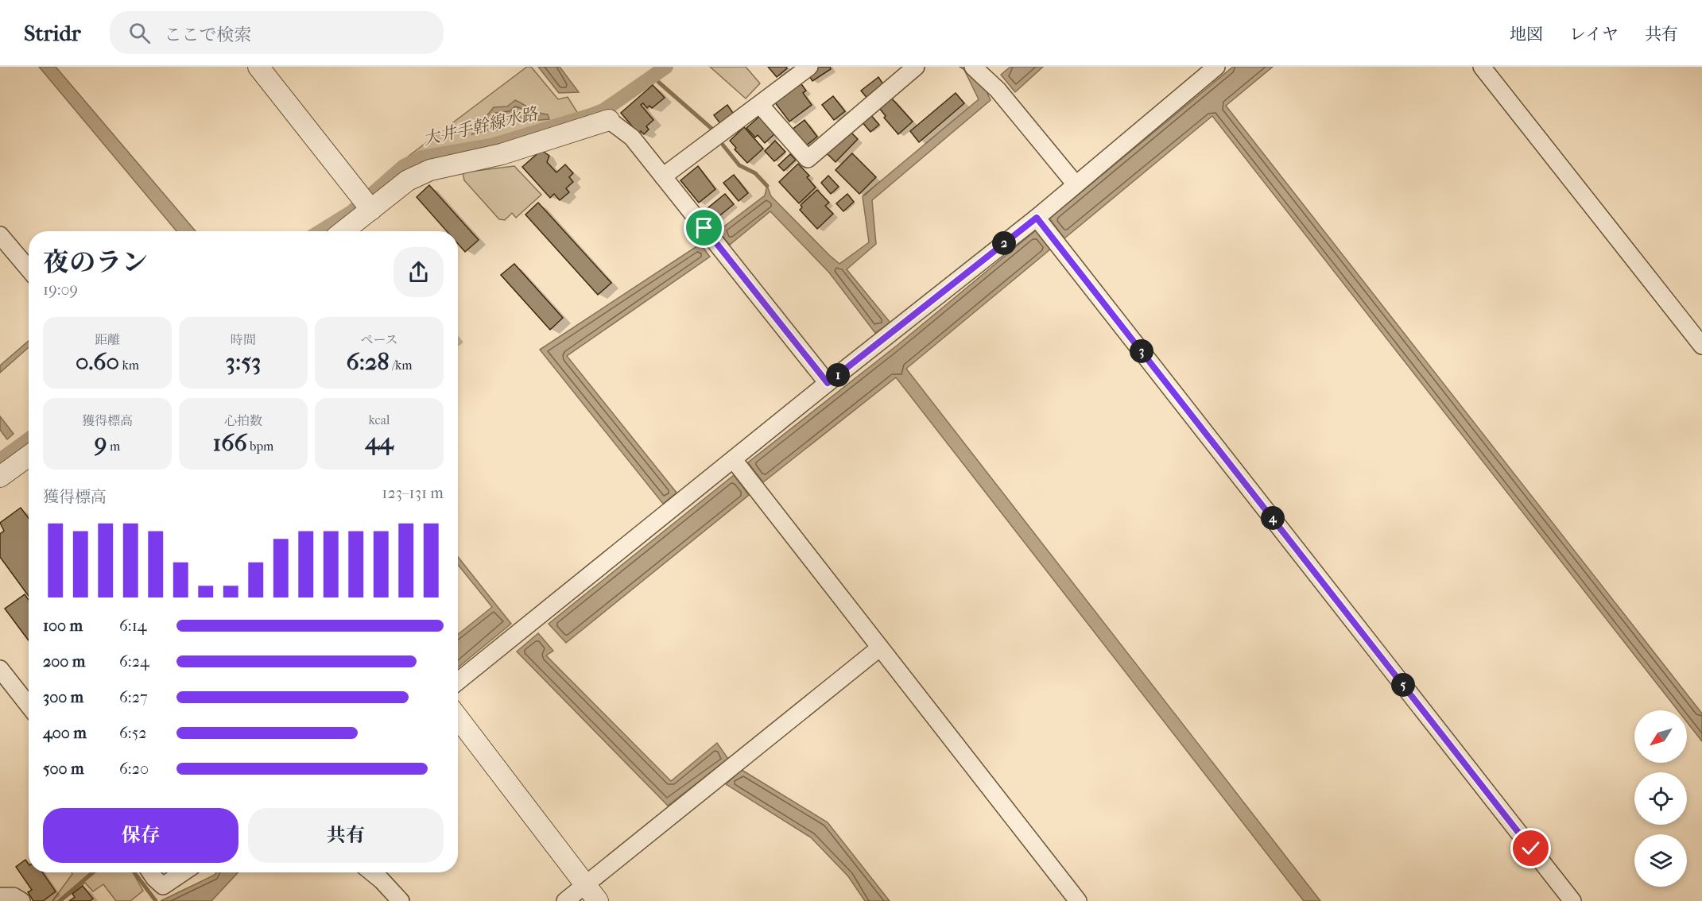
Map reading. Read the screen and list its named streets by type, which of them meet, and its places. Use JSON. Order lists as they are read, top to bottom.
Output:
{
  "water": ["大井手幹線水路"],
  "north": "bottom left",
  "page": {
    "header": "Stridr",
    "search": "ここで検索",
    "nav": ["地図", "レイヤ", "共有"],
    "pins": [
      "2",
      "3",
      "1",
      "4",
      "5"
    ],
    "heading": ["夜のラン", "19:09"],
    "stats": [
      ["距離", "0.60 km"],
      ["時間", "3:53"],
      ["ペース", "6:28 /km"],
      ["獲得標高", "9 m"],
      ["心拍数", "166 bpm"],
      ["kcal", "44"]
    ],
    "chart": ["獲得標高", "123–131 m"],
    "list": [
      {
        "name": "100 m",
        "note": "6:14"
      },
      {
        "name": "200 m",
        "note": "6:24"
      },
      {
        "name": "300 m",
        "note": "6:27"
      },
      {
        "name": "400 m",
        "note": "6:52"
      },
      {
        "name": "500 m",
        "note": "6:20"
      }
    ],
    "buttons": ["保存", "共有"]
  }
}
